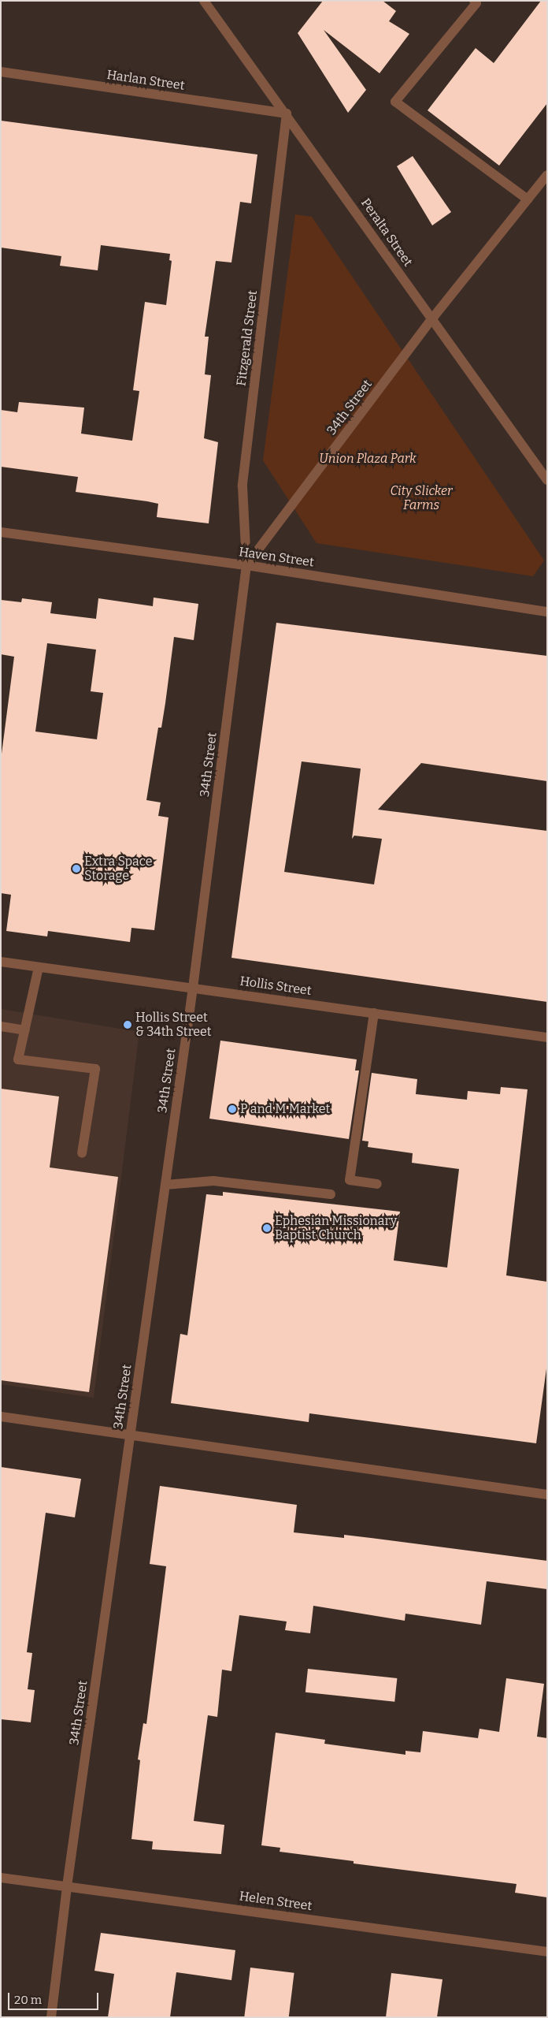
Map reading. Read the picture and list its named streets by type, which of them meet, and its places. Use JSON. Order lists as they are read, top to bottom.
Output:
{
  "streets": {
    "street": [
      "Harlan Street",
      "Peralta Street",
      "Fitzgerald Street",
      "34th Street",
      "Haven Street",
      "Hollis Street",
      "Helen Street"
    ]
  },
  "crossings": [
    ["Harlan Street", "Peralta Street"],
    ["Harlan Street", "Fitzgerald Street"],
    ["Peralta Street", "Fitzgerald Street"],
    ["Peralta Street", "34th Street"],
    ["Fitzgerald Street", "34th Street"],
    ["Fitzgerald Street", "Haven Street"],
    ["34th Street", "Haven Street"],
    ["34th Street", "Hollis Street"],
    ["34th Street", "Helen Street"]
  ],
  "parks": ["Union Plaza Park", "City Slicker Farms"],
  "places": [
    "Extra Space Storage",
    "Hollis Street & 34th Street",
    "P and M Market",
    "Ephesian Missionary Baptist Church"
  ],
  "scale_bar": "20 m"
}
